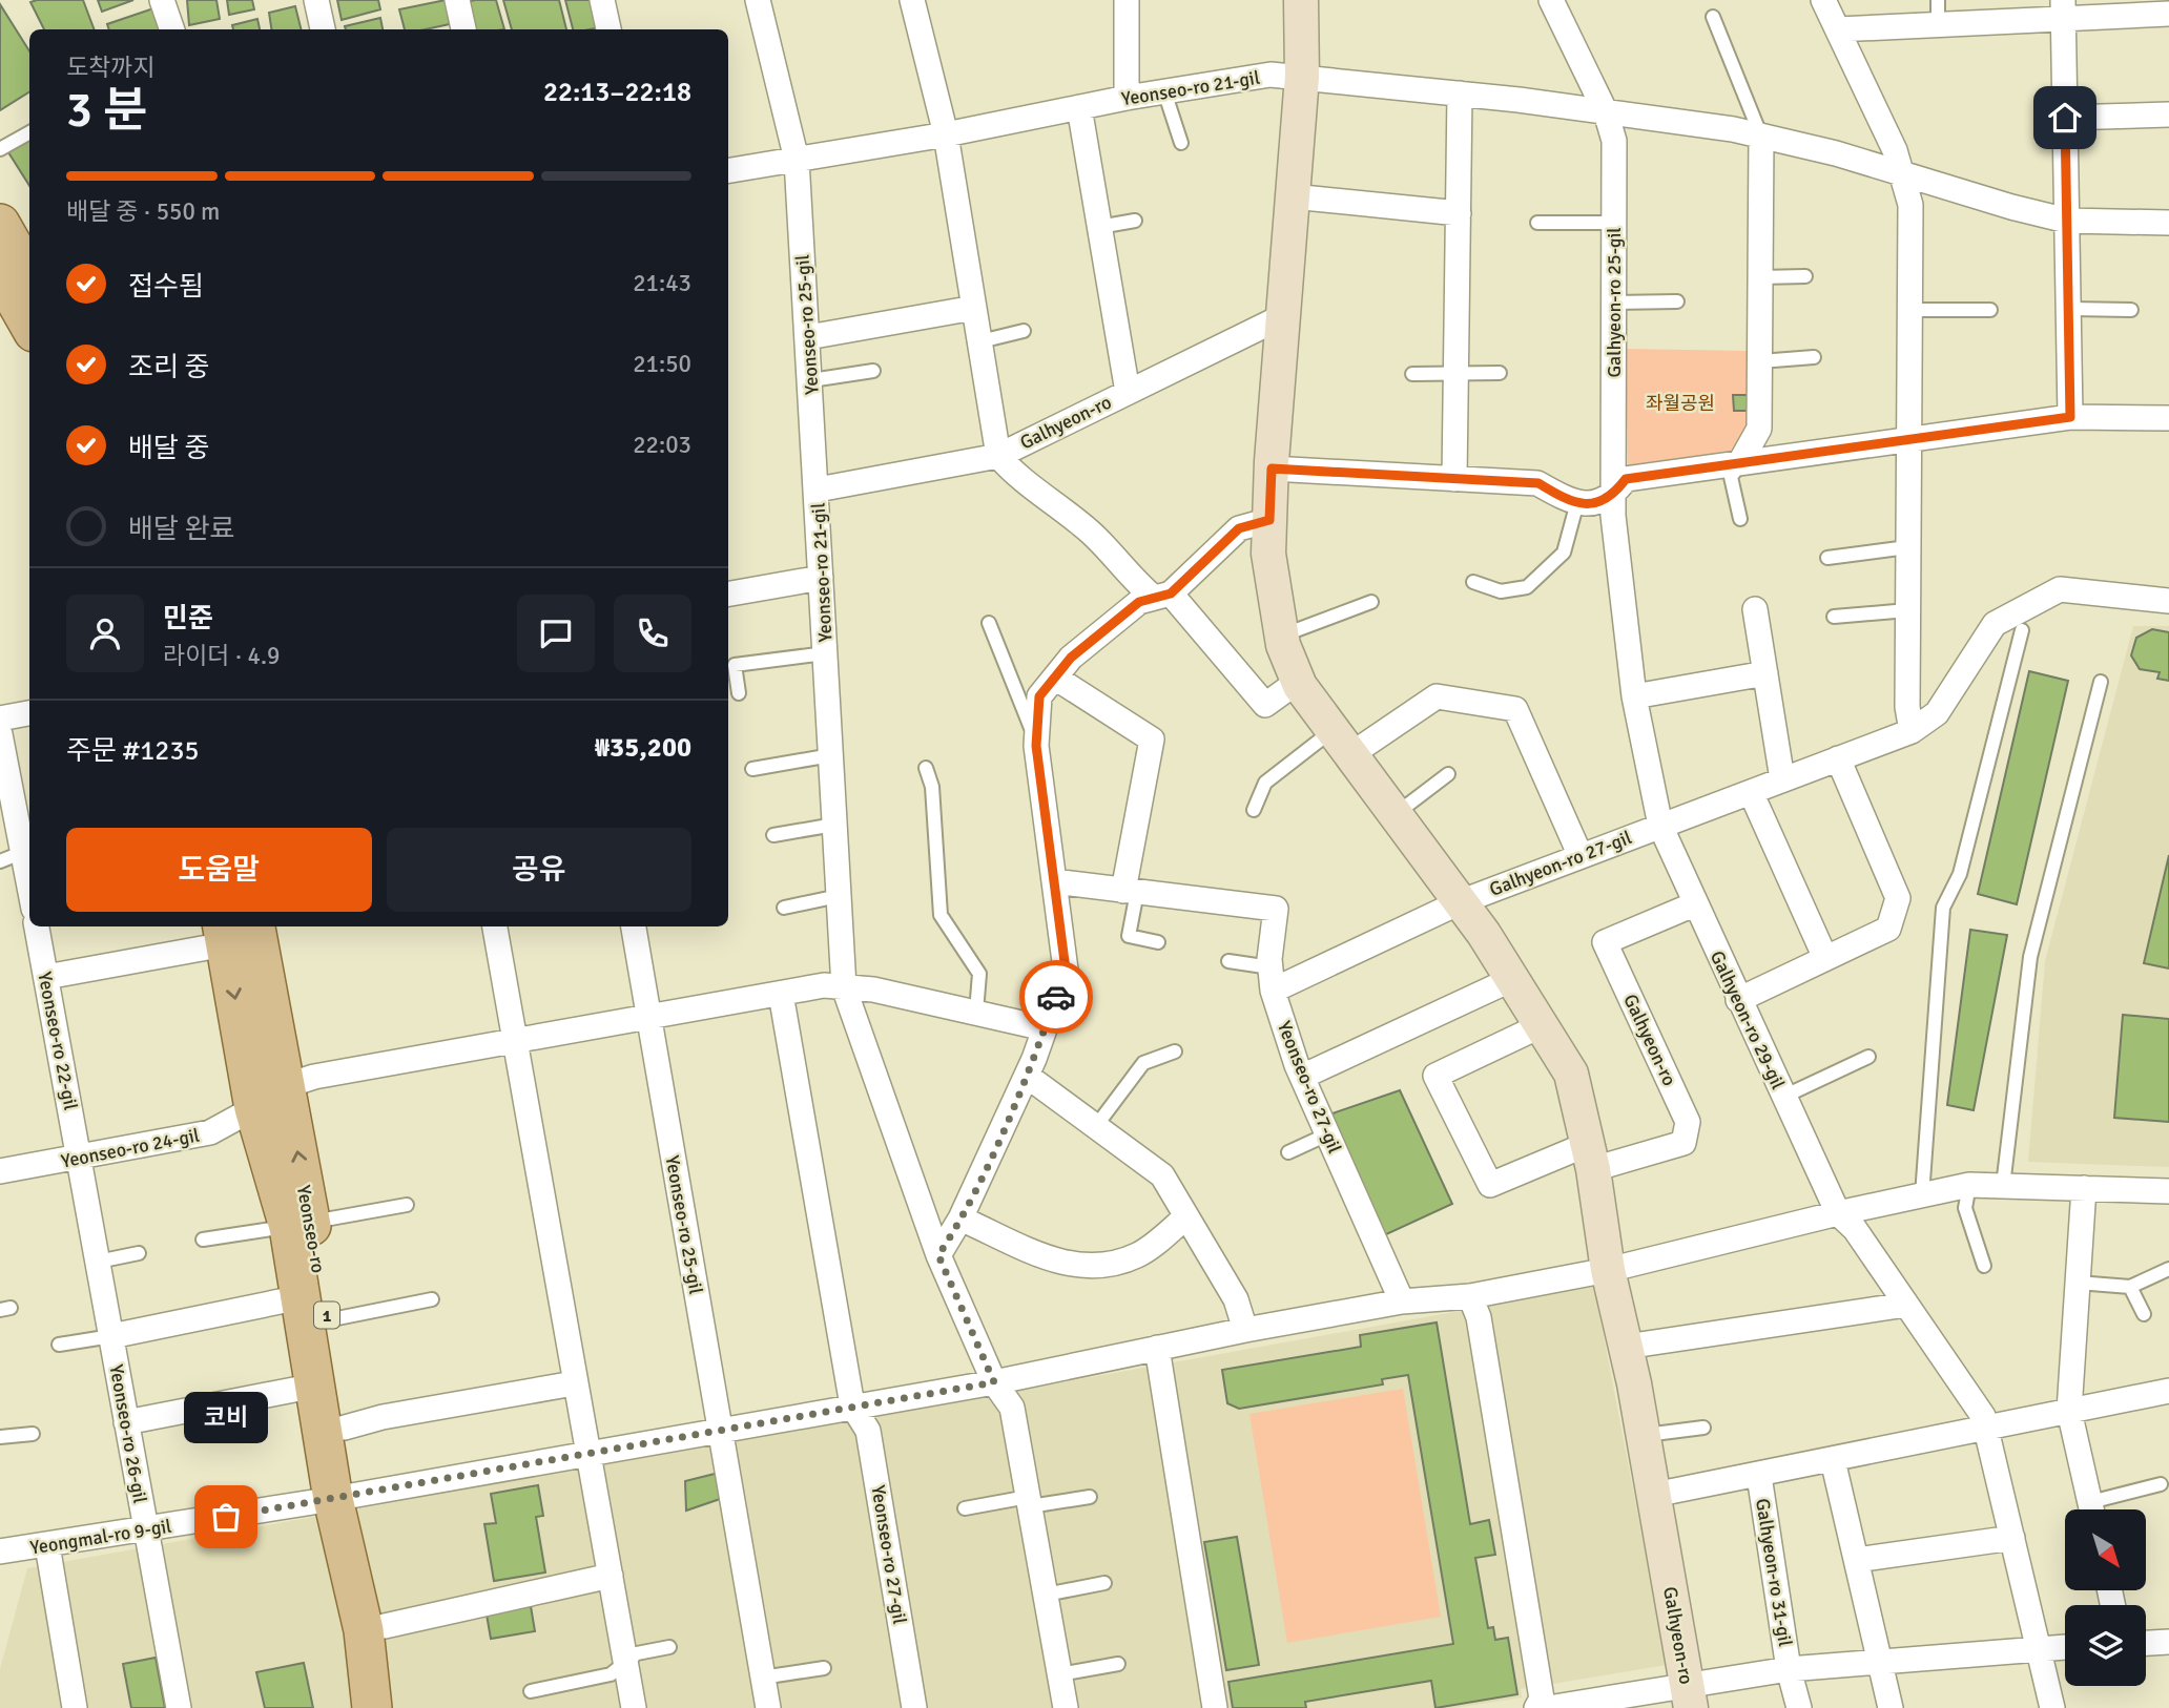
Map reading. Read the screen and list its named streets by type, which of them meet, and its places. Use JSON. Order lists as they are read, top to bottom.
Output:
{
  "streets": {
    "main road": ["Galhyeon-ro", "Yeonseo-ro", "1"],
    "street": [
      "Yeonseo-ro 21-gil",
      "Galhyeon-ro 25-gil",
      "Yeonseo-ro 25-gil",
      "Galhyeon-ro 27-gil",
      "Galhyeon-ro 29-gil",
      "Yeonseo-ro 22-gil",
      "Yeonseo-ro 27-gil",
      "Yeonseo-ro 24-gil",
      "Yeonseo-ro 26-gil",
      "Yeongmal-ro 9-gil",
      "Galhyeon-ro 31-gil"
    ]
  },
  "crossings": [
    ["Yeonseo-ro 21-gil", "Galhyeon-ro 25-gil"],
    ["Yeonseo-ro 21-gil", "Yeonseo-ro 25-gil"],
    ["Yeonseo-ro 21-gil", "Galhyeon-ro"],
    ["Galhyeon-ro", "Galhyeon-ro 27-gil"],
    ["Galhyeon-ro", "Galhyeon-ro 29-gil"],
    ["Galhyeon-ro", "Galhyeon-ro 31-gil"],
    ["Galhyeon-ro 27-gil", "Galhyeon-ro 29-gil"],
    ["Galhyeon-ro 29-gil", "Galhyeon-ro 31-gil"],
    ["Yeonseo-ro 22-gil", "Yeonseo-ro 24-gil"],
    ["Yeonseo-ro 22-gil", "Yeonseo-ro 26-gil"],
    ["Yeonseo-ro 24-gil", "Yeonseo-ro"],
    ["Yeonseo-ro 24-gil", "Yeonseo-ro 26-gil"],
    ["Yeonseo-ro", "Yeonseo-ro 26-gil"],
    ["Yeonseo-ro", "Yeongmal-ro 9-gil"],
    ["Yeonseo-ro 26-gil", "Yeongmal-ro 9-gil"]
  ],
  "parks": ["좌월공원"],
  "places": ["코비"],
  "north": "bottom right",
  "page": {
    "heading": ["3 분", "도착까지", "22:13–22:18"],
    "panel": [
      "민준",
      "라이더 · 4.9",
      "주문 #1235",
      "₩35,200"
    ],
    "bar": "배달 중 · 550 m",
    "list": [
      ["접수됨", "21:43"],
      ["조리 중", "21:50"],
      ["배달 중", "22:03"],
      "배달 완료"
    ],
    "buttons": ["도움말", "공유"],
    "bubble": "코비"
  }
}
